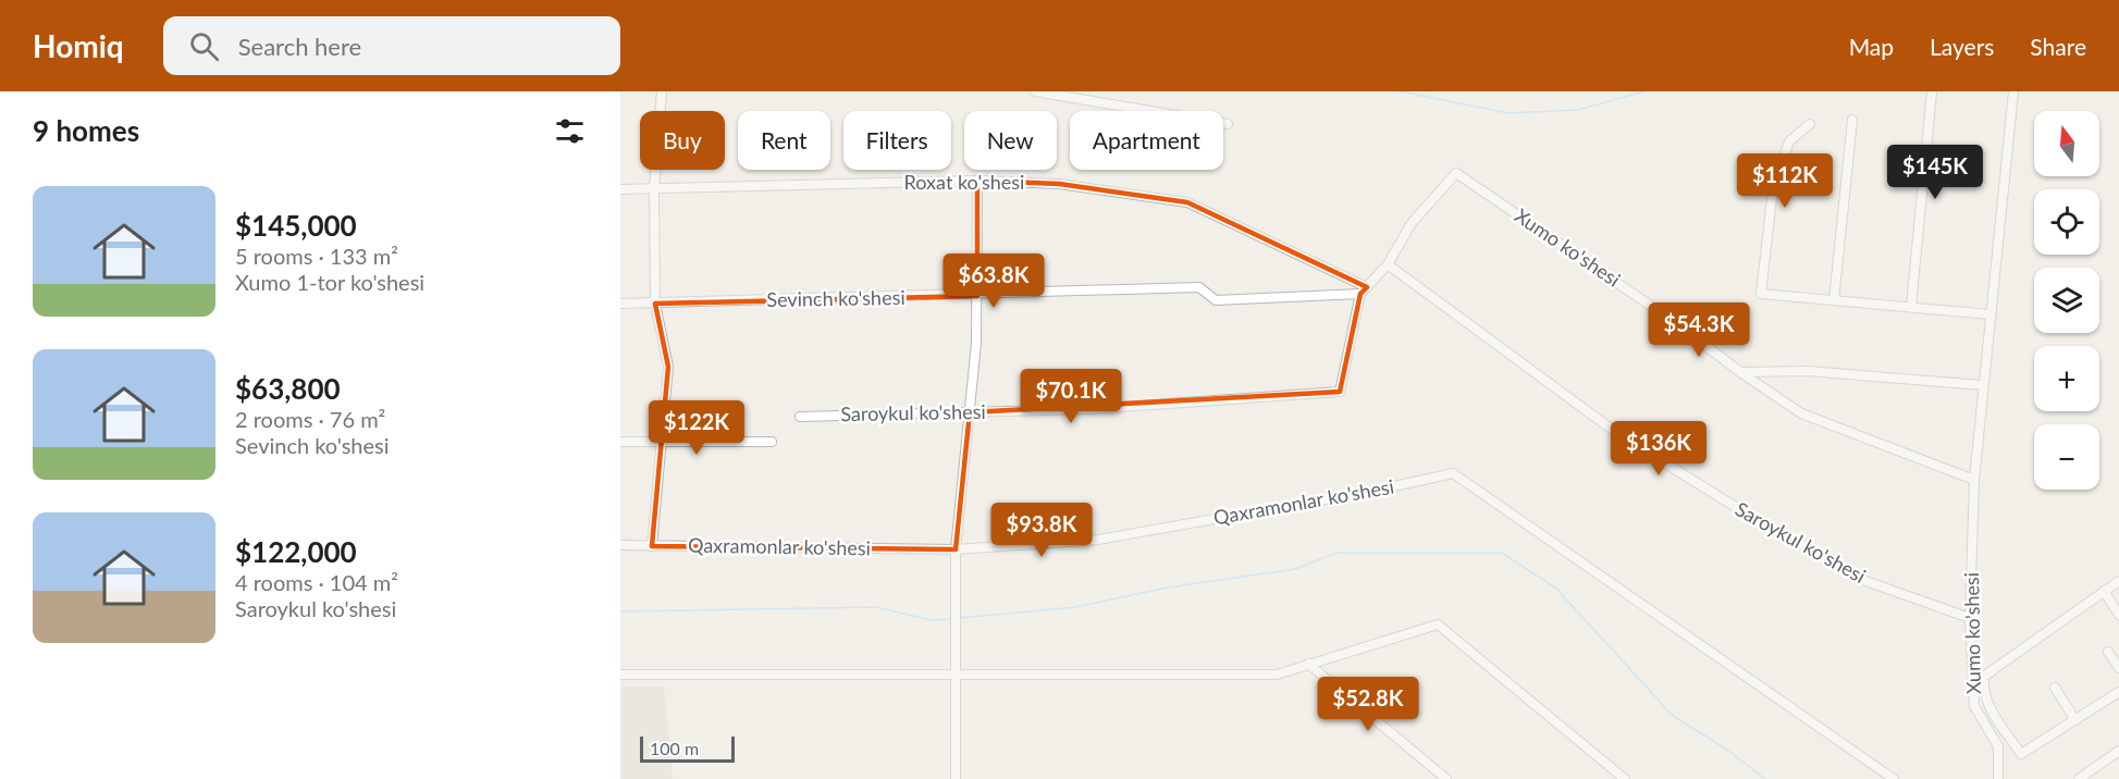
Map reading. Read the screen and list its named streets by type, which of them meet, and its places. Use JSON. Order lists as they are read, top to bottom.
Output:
{
  "streets": {
    "street": [
      "Roxat ko'shesi",
      "Xumo ko'shesi",
      "Sevinch ko'shesi",
      "Saroykul ko'shesi",
      "Qaxramonlar ko'shesi"
    ]
  },
  "crossings": [
    ["Roxat ko'shesi", "Sevinch ko'shesi"],
    ["Roxat ko'shesi", "Saroykul ko'shesi"],
    ["Xumo ko'shesi", "Saroykul ko'shesi"],
    ["Sevinch ko'shesi", "Saroykul ko'shesi"]
  ],
  "scale_bar": "100 m",
  "north": "top",
  "page": {
    "header": "Homiq",
    "search": "Search here",
    "nav": ["Map", "Layers", "Share"],
    "heading": "9 homes",
    "map_buttons": ["+", "−"],
    "chip": [
      "Buy",
      "Rent",
      "Filters",
      "New",
      "Apartment"
    ],
    "price": [
      "$145K",
      "$112K",
      "$63.8K",
      "$54.3K",
      "$70.1K",
      "$122K",
      "$136K",
      "$93.8K",
      "$52.8K"
    ],
    "list": [
      {
        "name": "$145,000",
        "note": "5 rooms · 133 m² · Xumo 1-tor ko'shesi"
      },
      {
        "name": "$63,800",
        "note": "2 rooms · 76 m² · Sevinch ko'shesi"
      },
      {
        "name": "$122,000",
        "note": "4 rooms · 104 m² · Saroykul ko'shesi"
      }
    ],
    "scale": "100 m"
  }
}
